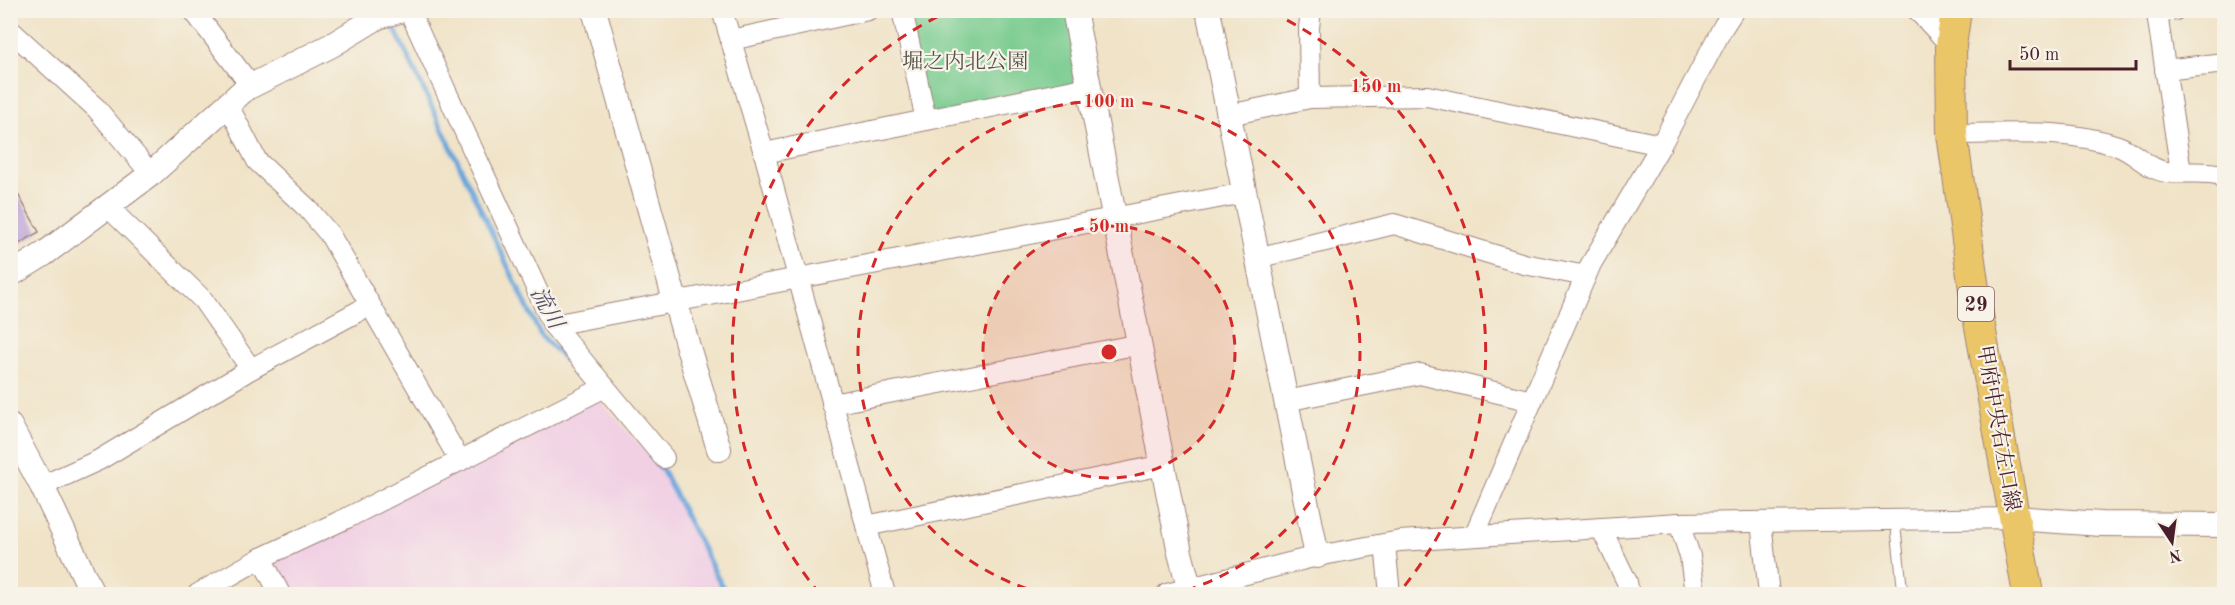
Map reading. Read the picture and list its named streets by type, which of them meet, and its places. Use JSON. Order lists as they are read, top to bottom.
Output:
{
  "streets": {
    "main road": ["29", "甲府中央右左口線"]
  },
  "water": ["流川"],
  "parks": ["堀之内北公園"],
  "scale_bar": "50 m",
  "north": "bottom",
  "rings": ["150 m", "100 m", "50 m"]
}
